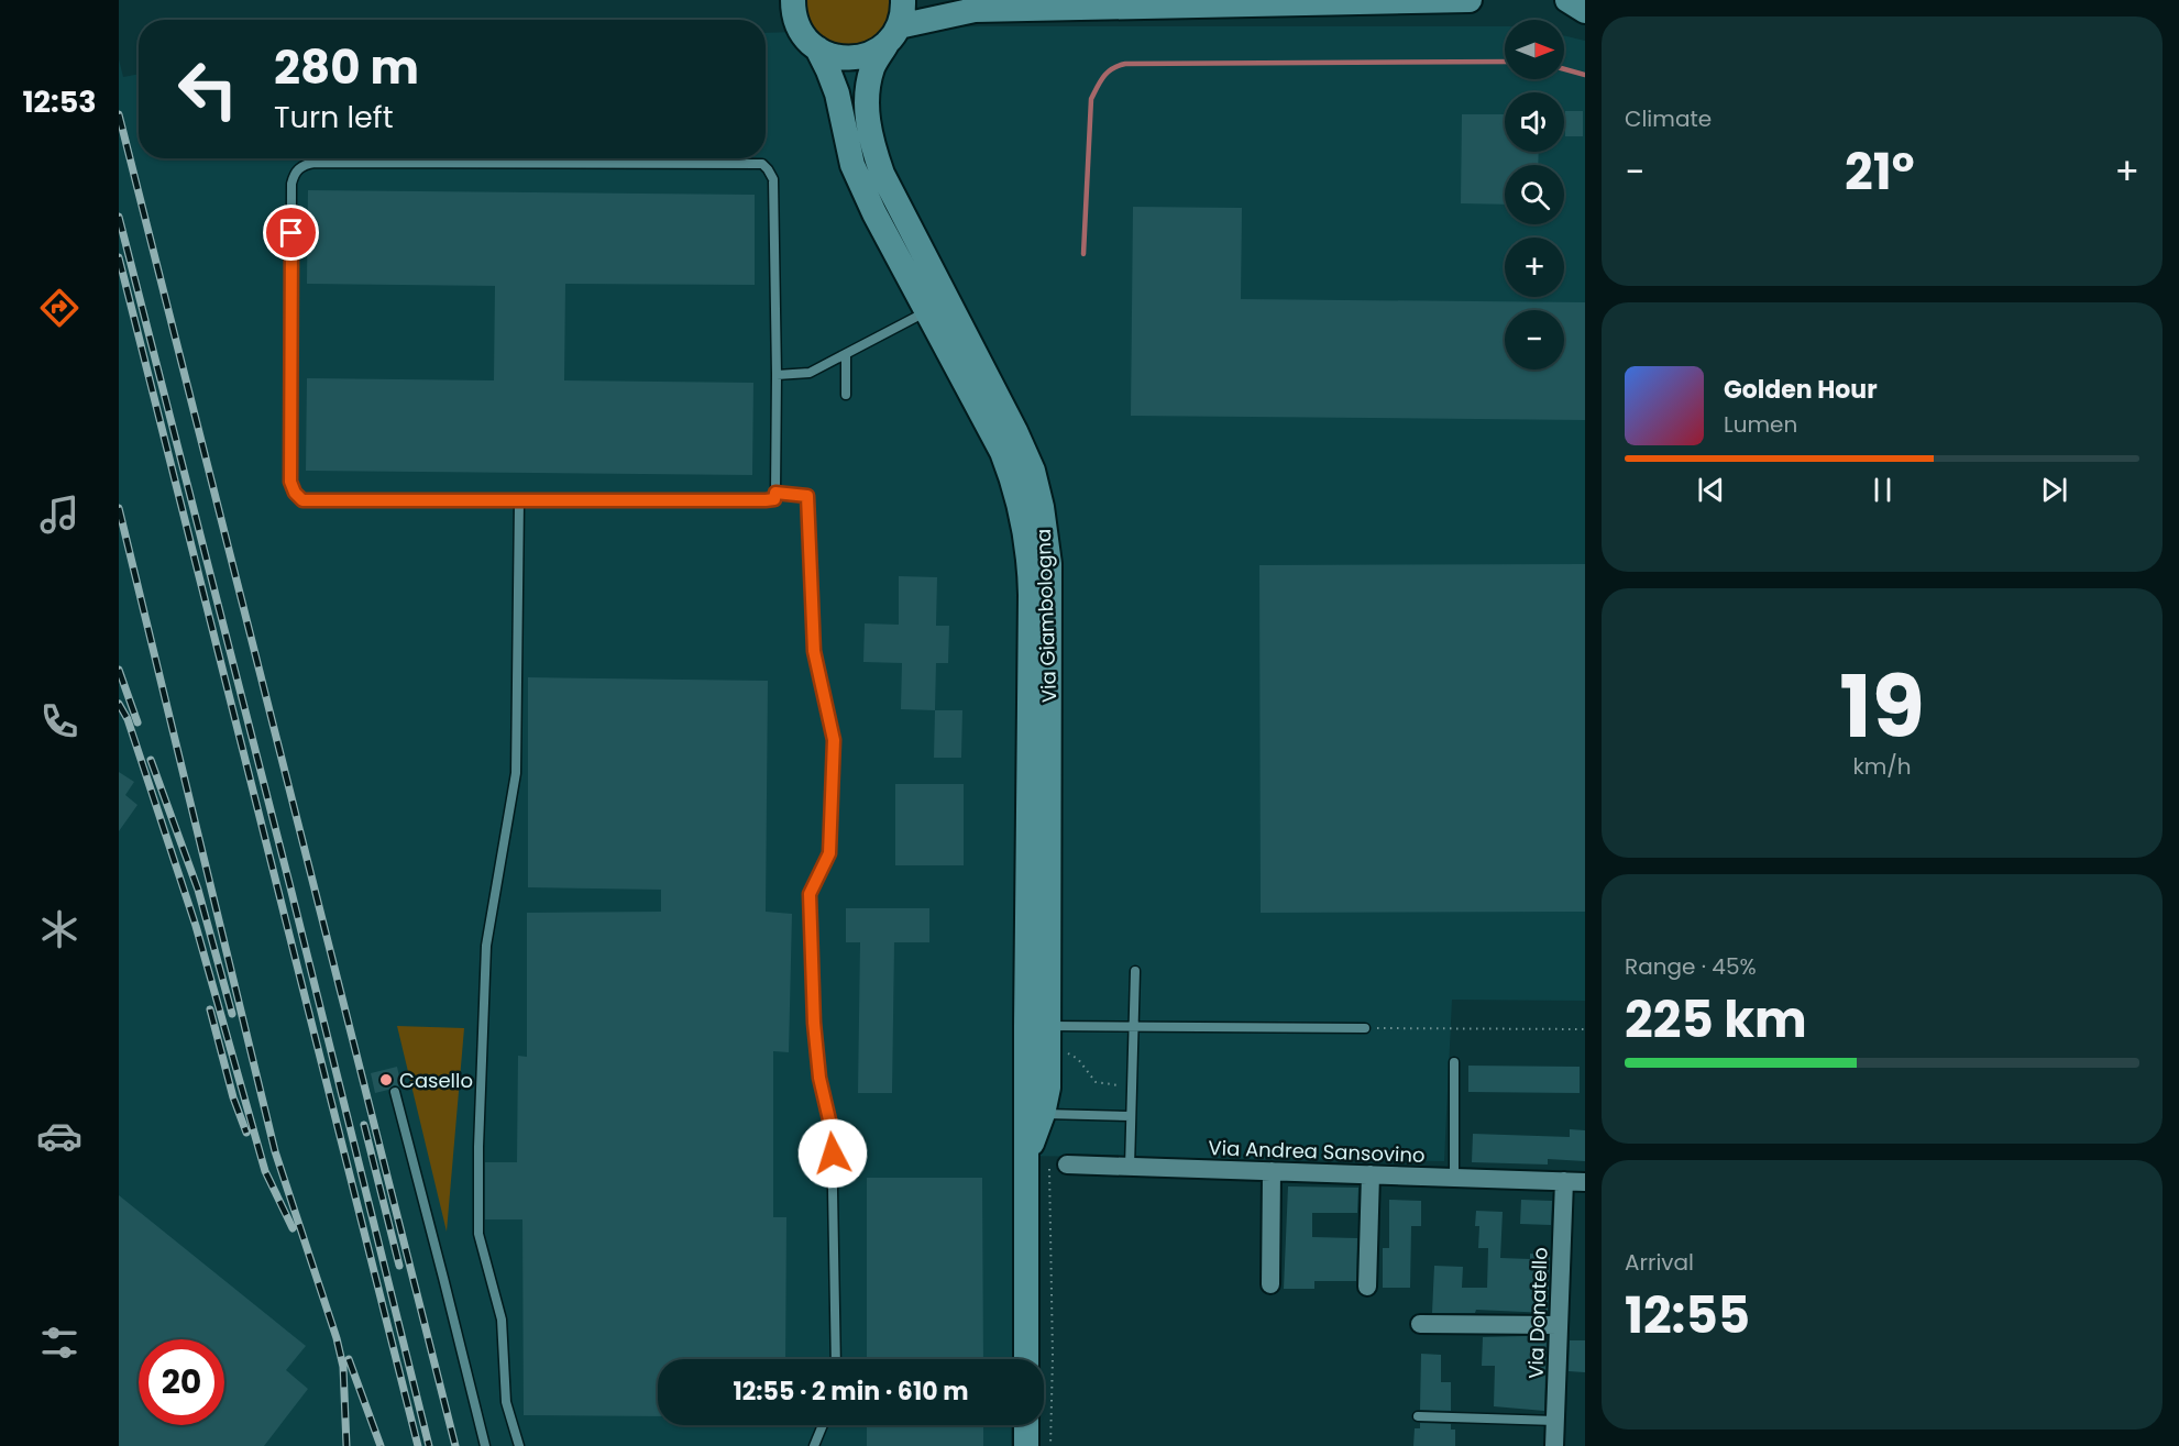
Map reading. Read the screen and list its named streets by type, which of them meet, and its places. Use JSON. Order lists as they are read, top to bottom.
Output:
{
  "streets": {
    "street": ["Via Giambologna", "Via Andrea Sansovino", "Via Donatello"]
  },
  "crossings": [
    ["Via Andrea Sansovino", "Via Donatello"]
  ],
  "places": ["Casello"],
  "north": "right",
  "page": {
    "tabs": "12:53",
    "tile": [
      "Climate",
      ["19", "km/h"],
      ["Range · 45%", "225 km"],
      ["Arrival", "12:55"]
    ],
    "map_buttons": ["+", "−"],
    "turn": ["280 m", "Turn left"],
    "heat": ["−", "21°", "+"],
    "song": ["Golden Hour", "Lumen"],
    "limit": "20",
    "trip": "12:55 · 2 min · 610 m"
  }
}
